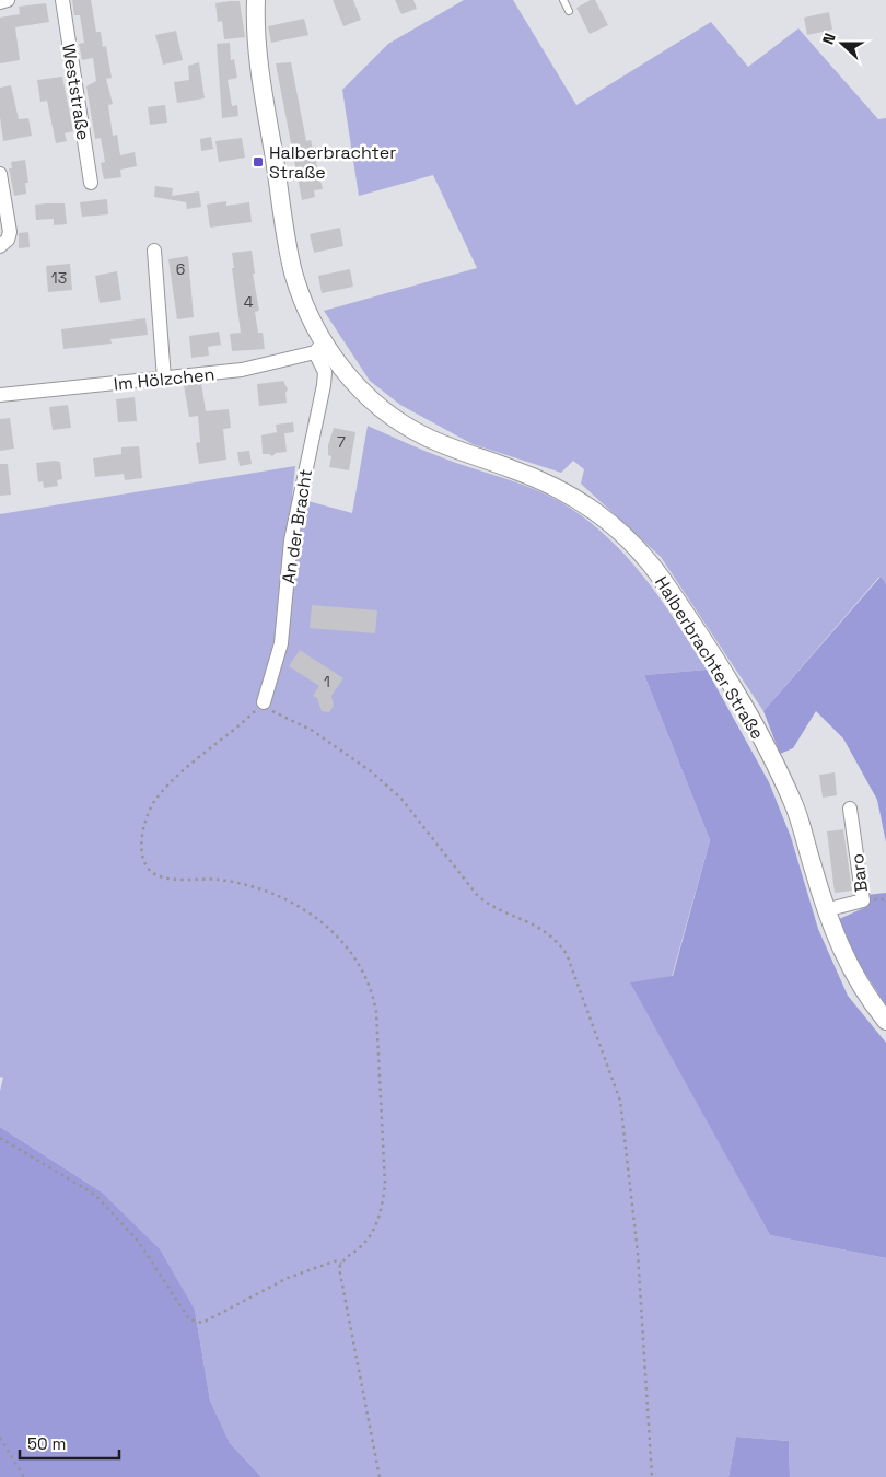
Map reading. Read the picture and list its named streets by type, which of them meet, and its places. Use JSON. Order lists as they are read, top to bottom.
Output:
{
  "streets": {
    "main road": ["Halberbrachter Straße"],
    "street": [
      "Weststraße",
      "Im Hölzchen",
      "An der Bracht",
      "Baro"
    ]
  },
  "crossings": [
    ["Im Hölzchen", "An der Bracht"],
    ["Im Hölzchen", "Halberbrachter Straße"],
    ["An der Bracht", "Halberbrachter Straße"],
    ["Halberbrachter Straße", "Baro"]
  ],
  "places": {
    "transit": ["Halberbrachter Straße"]
  },
  "house_numbers": [
    "6",
    "13",
    "4",
    "7",
    "1"
  ],
  "scale_bar": "50 m",
  "north": "left"
}
